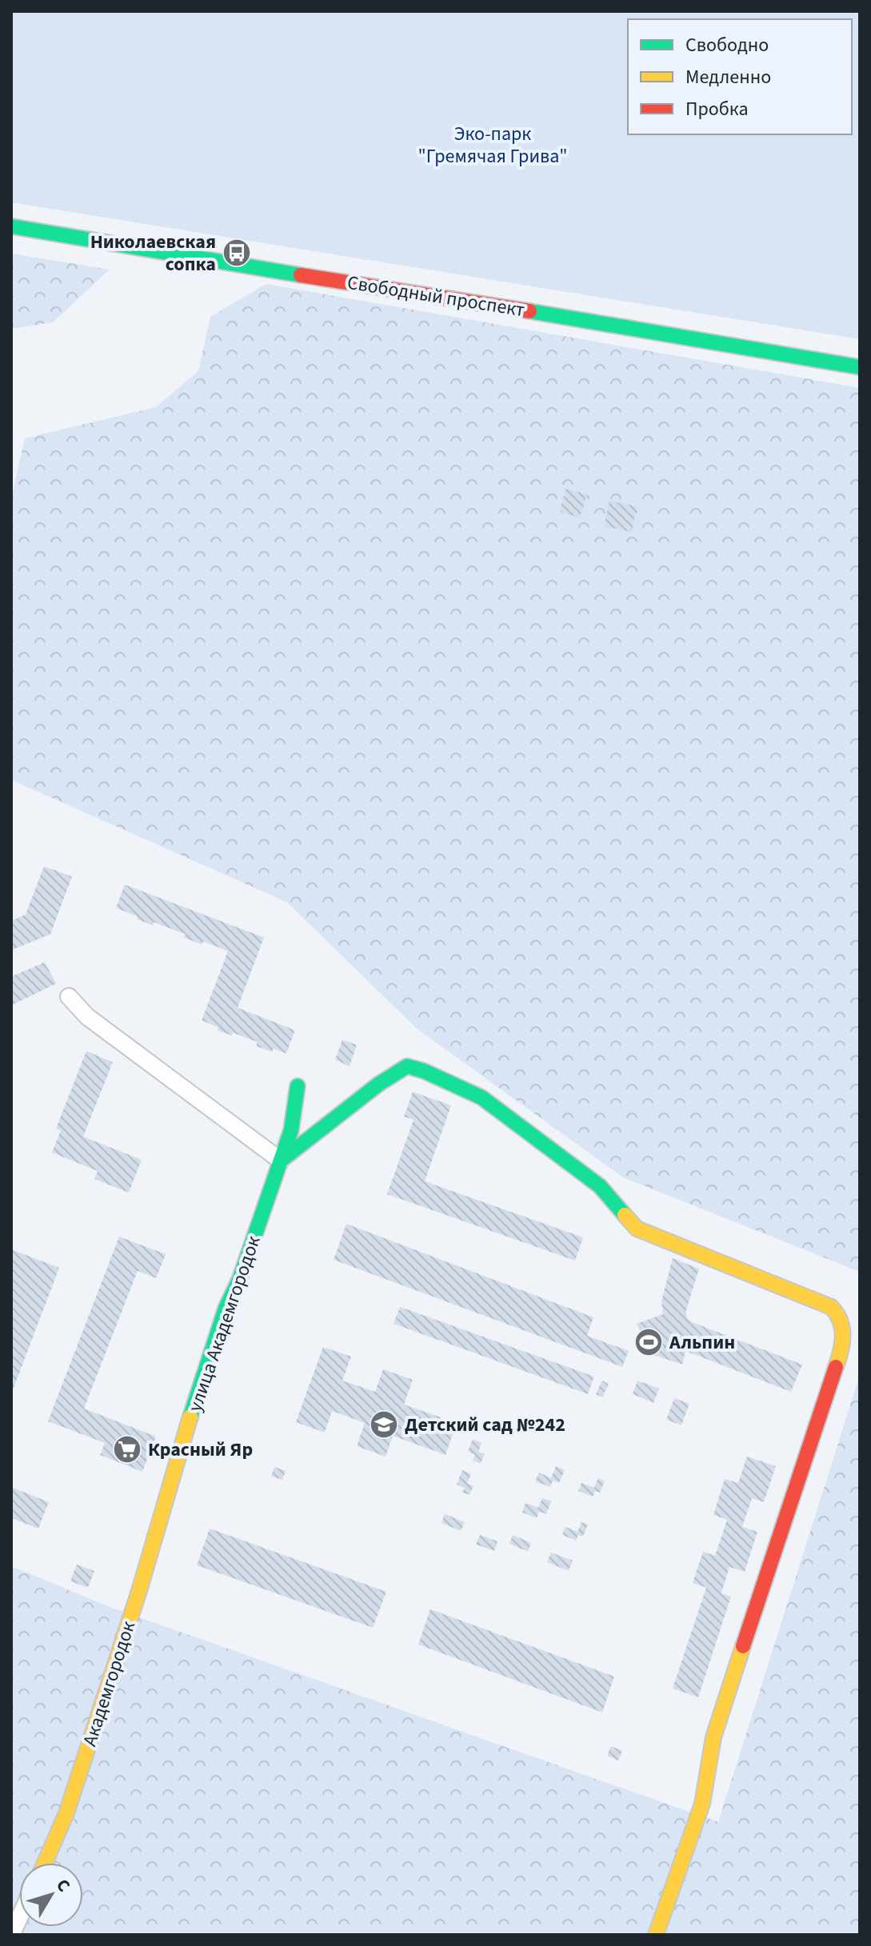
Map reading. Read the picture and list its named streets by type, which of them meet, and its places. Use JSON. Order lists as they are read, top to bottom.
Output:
{
  "streets": {
    "street": ["Свободный проспект", "улица Академгородок", "Академгородок"]
  },
  "crossings": [
    ["улица Академгородок", "Академгородок"]
  ],
  "parks": ["Эко-парк \"Гремячая Грива\""],
  "places": {
    "bus stop": ["Николаевская сопка"],
    "sports": ["Альпин"],
    "school or university": ["Детский сад №242"],
    "supermarket": ["Красный Яр"]
  },
  "legend": ["Свободно", "Медленно", "Пробка"],
  "north": "top right"
}
